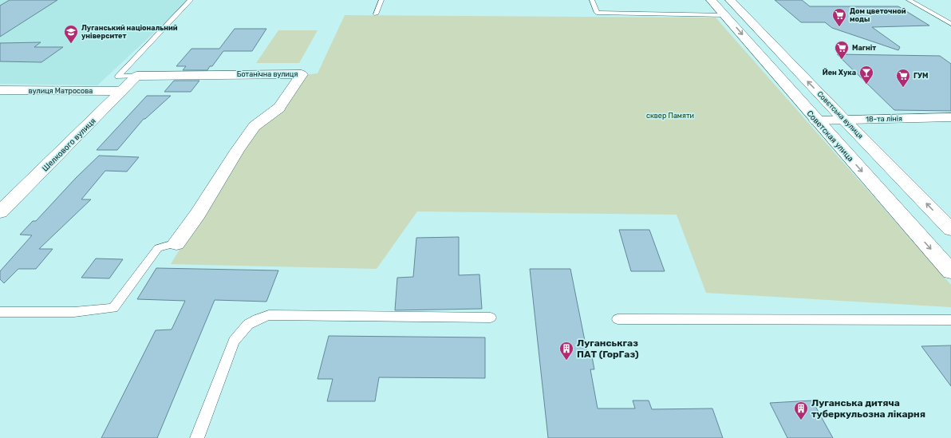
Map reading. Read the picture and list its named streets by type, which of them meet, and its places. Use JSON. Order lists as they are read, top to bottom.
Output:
{
  "streets": {
    "main road": [
      "Ботанічна вулиця",
      "вулиця Матросова",
      "Совєтська вулиця",
      "18-та лінія",
      "Советская улица",
      "Шелкового вулиця"
    ]
  },
  "crossings": [
    ["Ботанічна вулиця", "Шелкового вулиця"],
    ["вулиця Матросова", "Шелкового вулиця"],
    ["Совєтська вулиця", "18-та лінія"],
    ["18-та лінія", "Советская улица"]
  ],
  "one_way": ["Совєтська вулиця", "Советская улица"],
  "parks": ["сквер Памяти"],
  "places": {
    "supermarket": ["Дом цветочной моды", "Магніт", "ГУМ"],
    "school or university": ["Луганський національний університет"],
    "bar": ["Йен Хука"],
    "building": ["Луганськгаз ПАТ (ГорГаз)", "Луганська дитяча туберкульозна лікарня"]
  }
}
